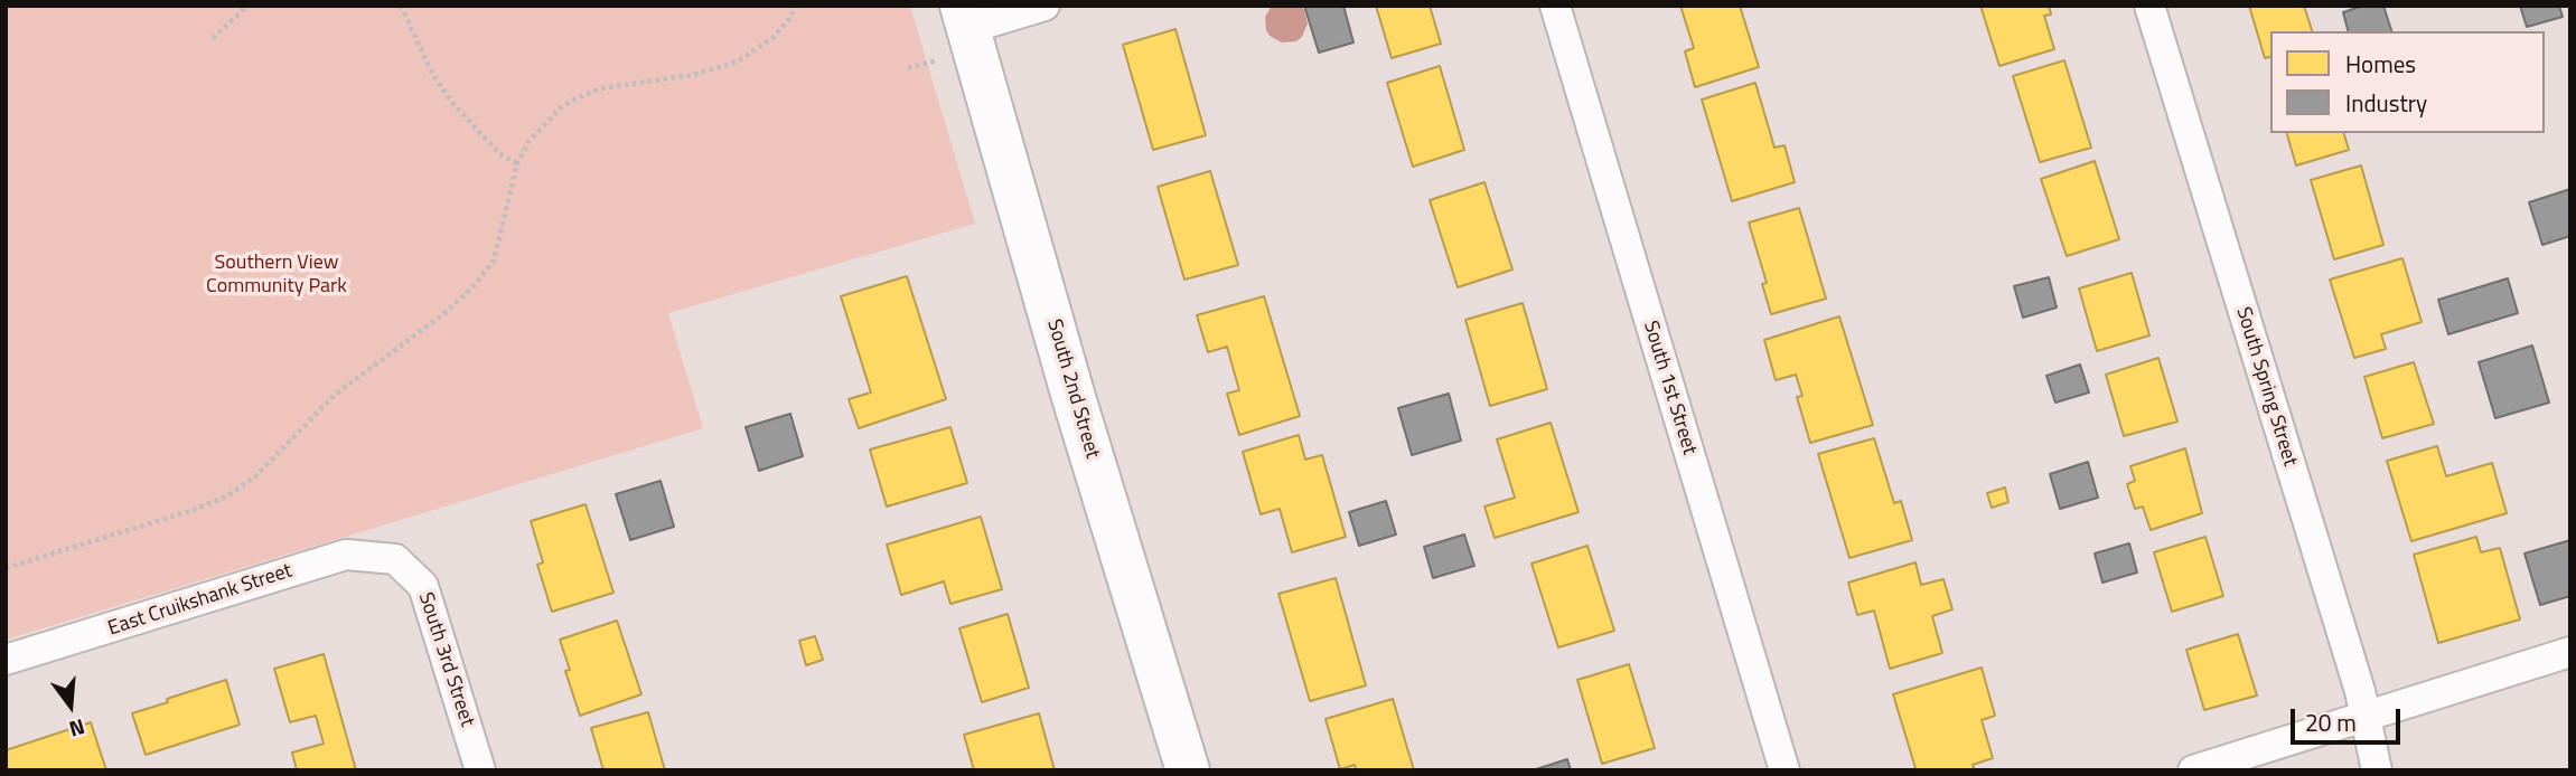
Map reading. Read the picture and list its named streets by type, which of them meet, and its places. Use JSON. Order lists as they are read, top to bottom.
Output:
{
  "streets": {
    "street": [
      "South Spring Street",
      "South 1st Street",
      "South 2nd Street",
      "East Cruikshank Street",
      "South 3rd Street"
    ]
  },
  "crossings": [
    ["East Cruikshank Street", "South 3rd Street"]
  ],
  "parks": ["Southern View Community Park"],
  "legend": ["Homes", "Industry"],
  "scale_bar": "20 m",
  "north": "bottom"
}
